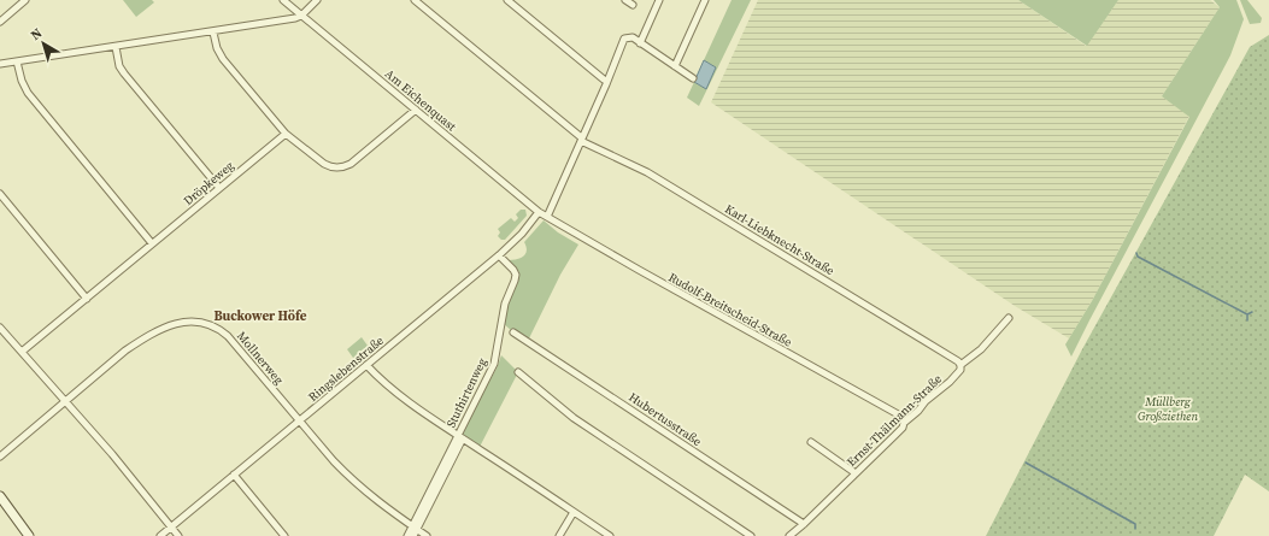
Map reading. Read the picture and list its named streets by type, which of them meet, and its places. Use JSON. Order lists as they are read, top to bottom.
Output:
{
  "streets": {
    "street": [
      "Am Eichenquast",
      "Dröpkeweg",
      "Karl-Liebknecht-Straße",
      "Rudolf-Breitscheid-Straße",
      "Mollnerweg",
      "Ringslebenstraße",
      "Stuthirtenweg",
      "Hubertusstraße",
      "Ernst-Thälmann-Straße"
    ]
  },
  "crossings": [
    ["Am Eichenquast", "Rudolf-Breitscheid-Straße"],
    ["Am Eichenquast", "Ringslebenstraße"],
    ["Karl-Liebknecht-Straße", "Ringslebenstraße"],
    ["Karl-Liebknecht-Straße", "Ernst-Thälmann-Straße"],
    ["Rudolf-Breitscheid-Straße", "Ringslebenstraße"],
    ["Rudolf-Breitscheid-Straße", "Ernst-Thälmann-Straße"],
    ["Mollnerweg", "Ringslebenstraße"],
    ["Mollnerweg", "Stuthirtenweg"],
    ["Ringslebenstraße", "Stuthirtenweg"],
    ["Hubertusstraße", "Ernst-Thälmann-Straße"]
  ],
  "districts": ["Buckower Höfe"],
  "parks": ["Müllberg Großziethen"],
  "north": "top left"
}
